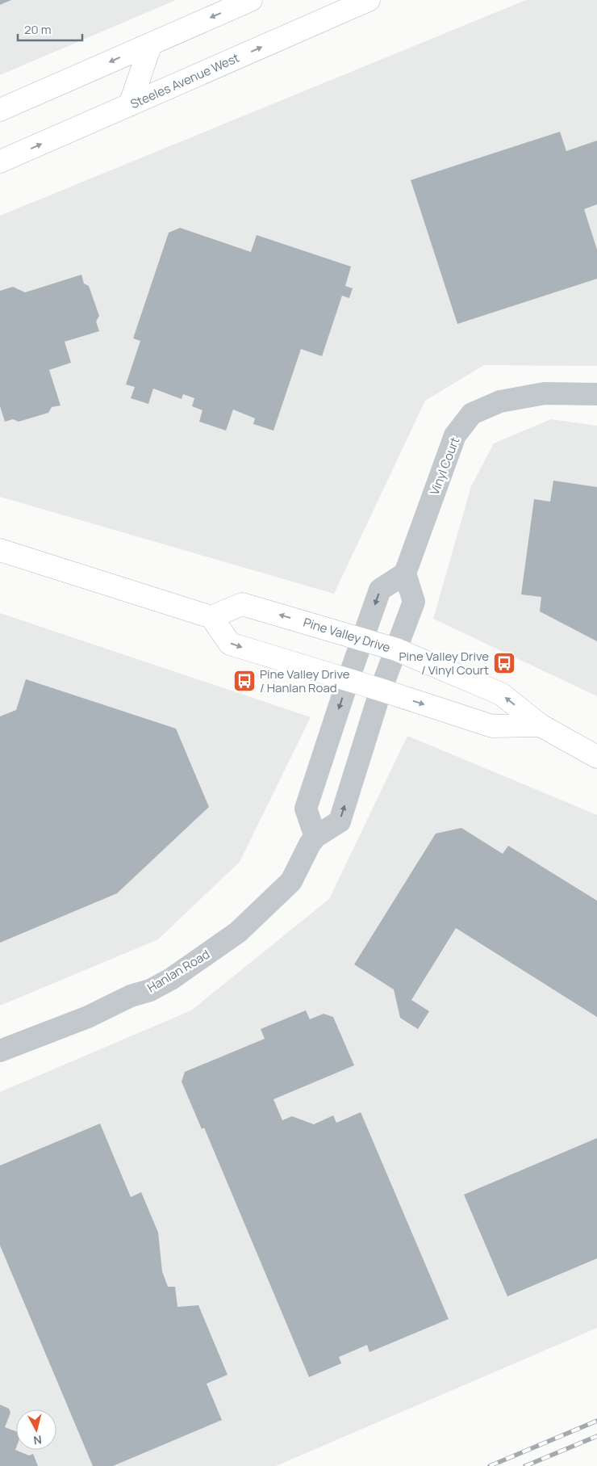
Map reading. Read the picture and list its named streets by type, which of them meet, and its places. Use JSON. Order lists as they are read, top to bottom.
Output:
{
  "streets": {
    "main road": ["Steeles Avenue West", "Pine Valley Drive"],
    "street": ["Vinyl Court", "Hanlan Road"]
  },
  "crossings": [
    ["Pine Valley Drive", "Hanlan Road"]
  ],
  "places": {
    "bus stop": ["Pine Valley Drive / Vinyl Court", "Pine Valley Drive / Hanlan Road"]
  },
  "scale_bar": "20 m",
  "north": "bottom"
}
